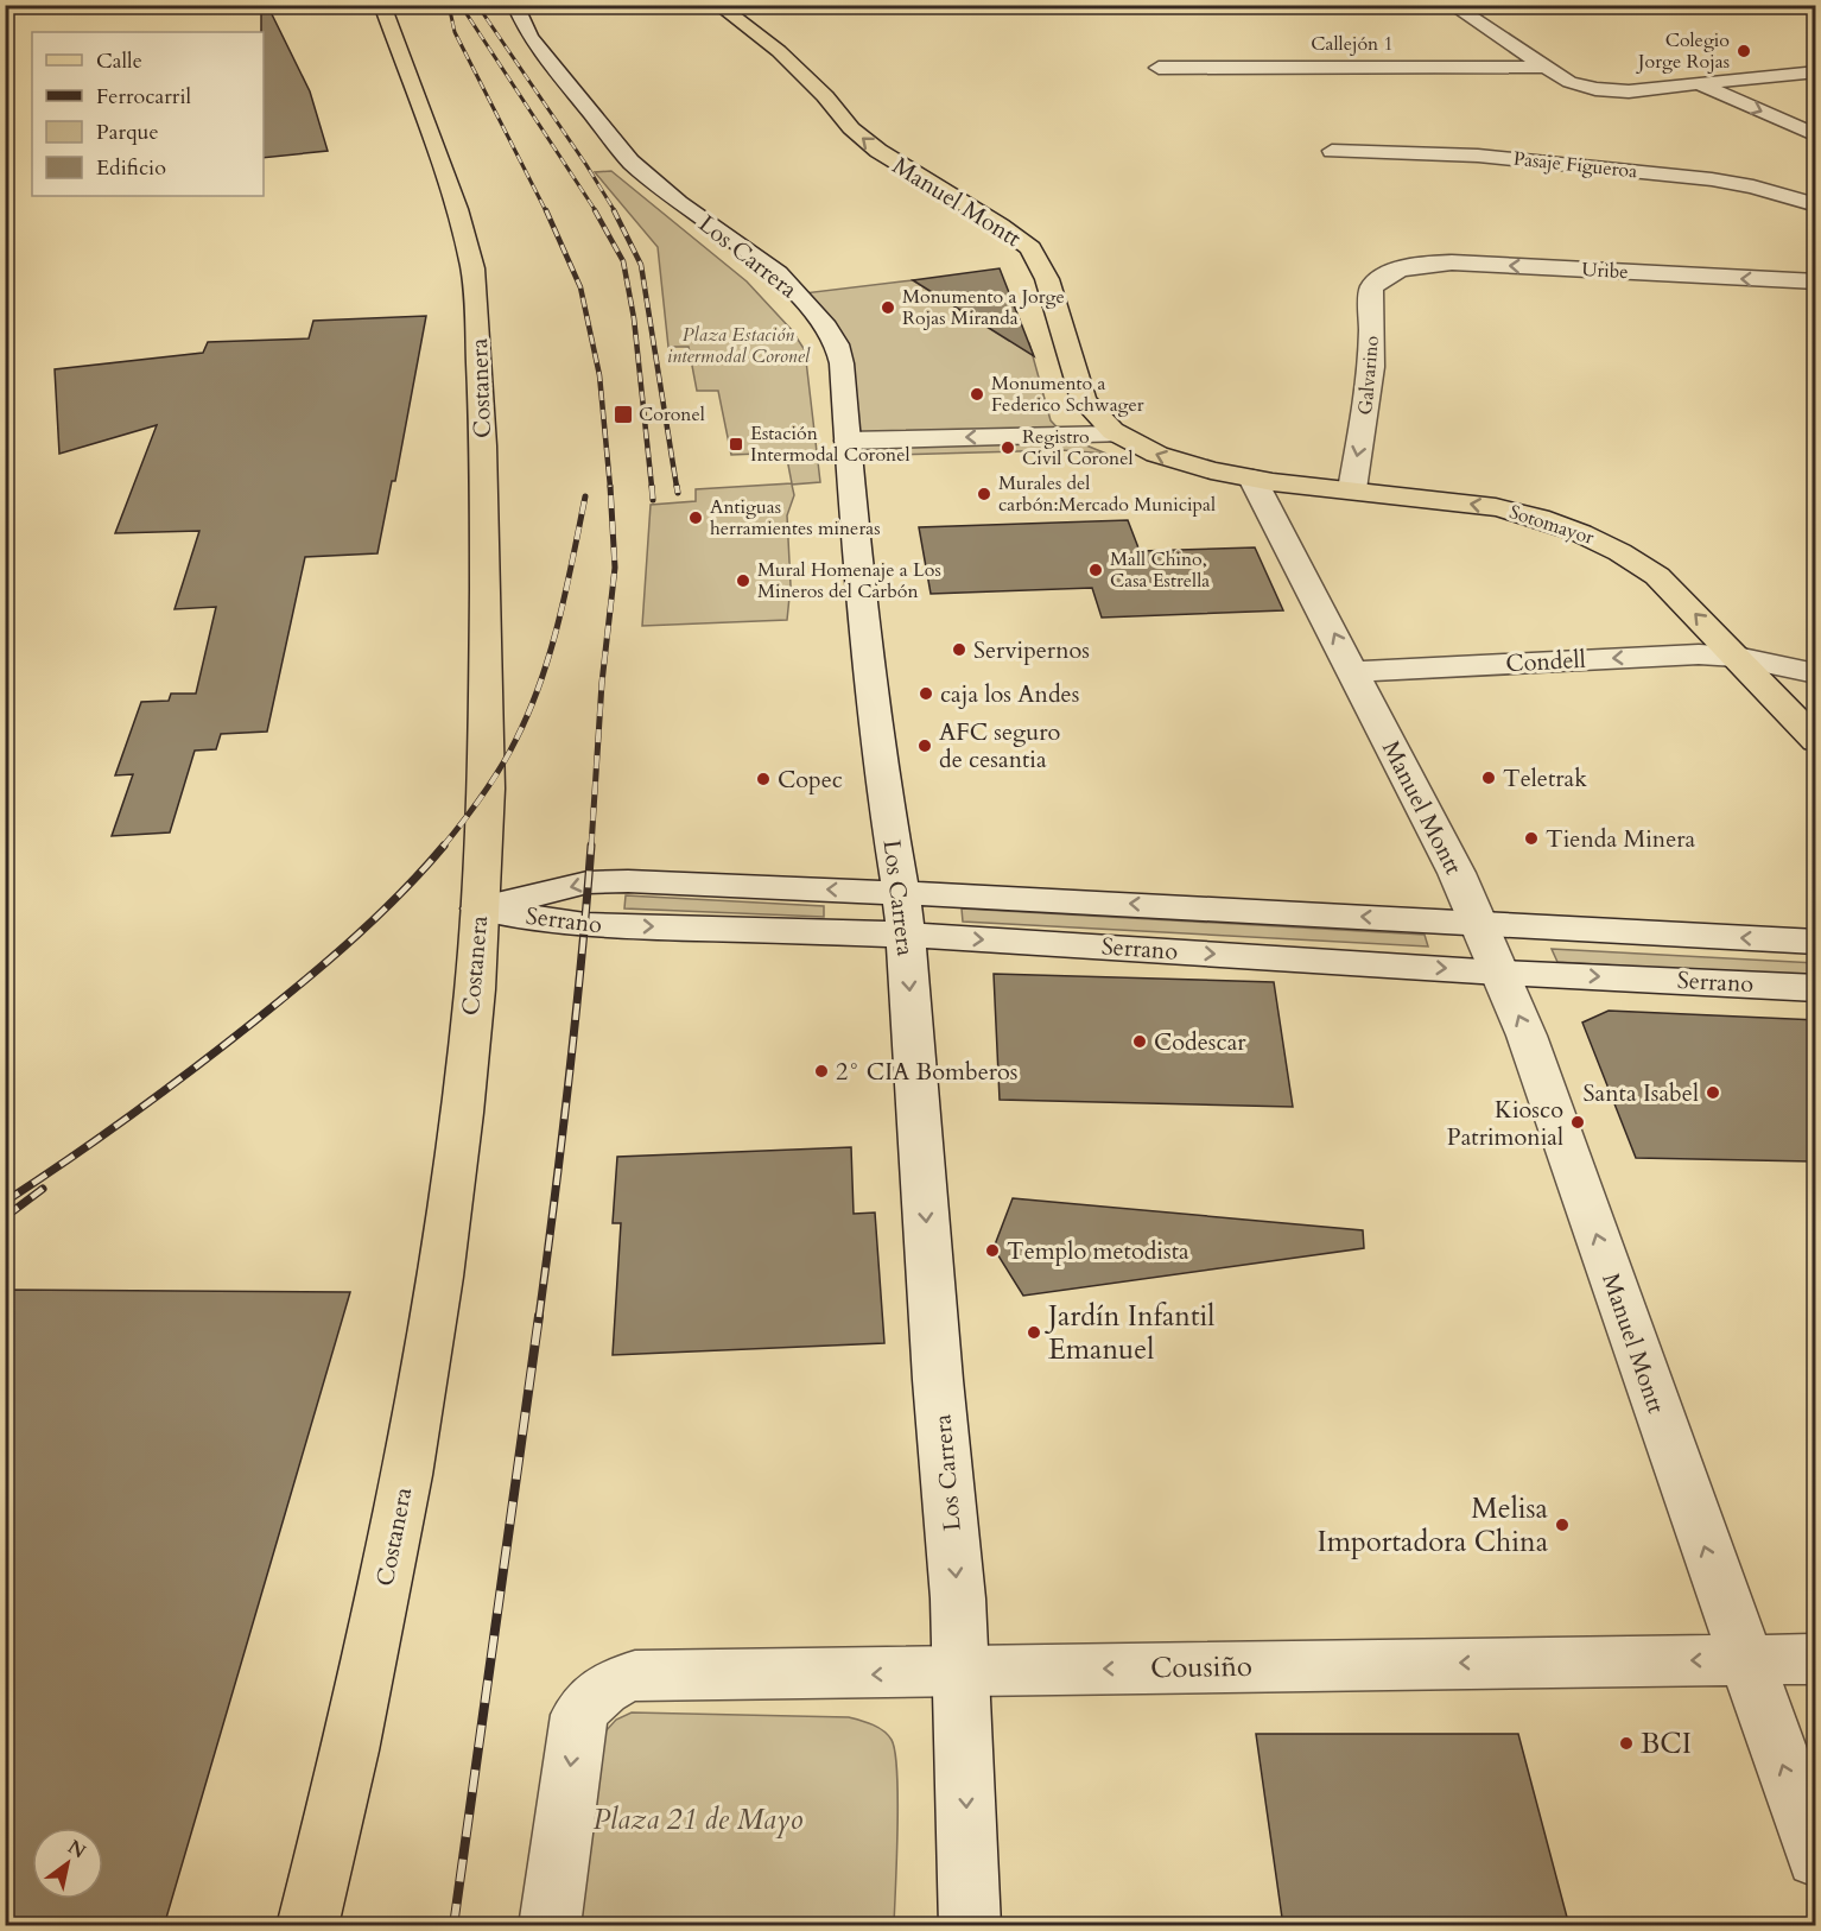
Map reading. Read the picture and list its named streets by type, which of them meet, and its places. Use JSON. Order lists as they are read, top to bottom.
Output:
{
  "streets": {
    "main road": ["Manuel Montt", "Costanera", "Sotomayor"],
    "street": [
      "Callejón 1",
      "Pasaje Figueroa",
      "Los Carrera",
      "Uribe",
      "Galvarino",
      "Condell",
      "Serrano",
      "Cousiño"
    ]
  },
  "crossings": [
    ["Manuel Montt", "Sotomayor"],
    ["Manuel Montt", "Condell"],
    ["Manuel Montt", "Serrano"],
    ["Manuel Montt", "Cousiño"],
    ["Los Carrera", "Serrano"],
    ["Los Carrera", "Cousiño"],
    ["Uribe", "Galvarino"],
    ["Galvarino", "Sotomayor"],
    ["Costanera", "Serrano"],
    ["Sotomayor", "Condell"]
  ],
  "one_way": [
    "Manuel Montt",
    "Los Carrera",
    "Galvarino",
    "Sotomayor",
    "Condell",
    "Cousiño"
  ],
  "parks": ["Plaza Estación intermodal Coronel", "Plaza 21 de Mayo"],
  "places": {
    "other": [
      "Colegio Jorge Rojas",
      "Monumento a Jorge Rojas Miranda",
      "Monumento a Federico Schwager",
      "Registro Civil Coronel",
      "Murales del carbón:Mercado Municipal",
      "Antiguas herramientes mineras",
      "Mall Chino, Casa Estrella",
      "Mural Homenaje a Los Mineros del Carbón",
      "Servipernos",
      "caja los Andes",
      "AFC seguro de cesantia",
      "Teletrak",
      "Copec",
      "Tienda Minera",
      "Codescar",
      "2° CIA Bomberos",
      "Santa Isabel",
      "Kiosco Patrimonial",
      "Templo metodista",
      "Jardín Infantil Emanuel",
      "Melisa Importadora China",
      "BCI"
    ],
    "transit": ["Coronel", "Estación Intermodal Coronel"]
  },
  "legend": [
    "Calle",
    "Ferrocarril",
    "Parque",
    "Edificio"
  ],
  "north": "top right"
}
